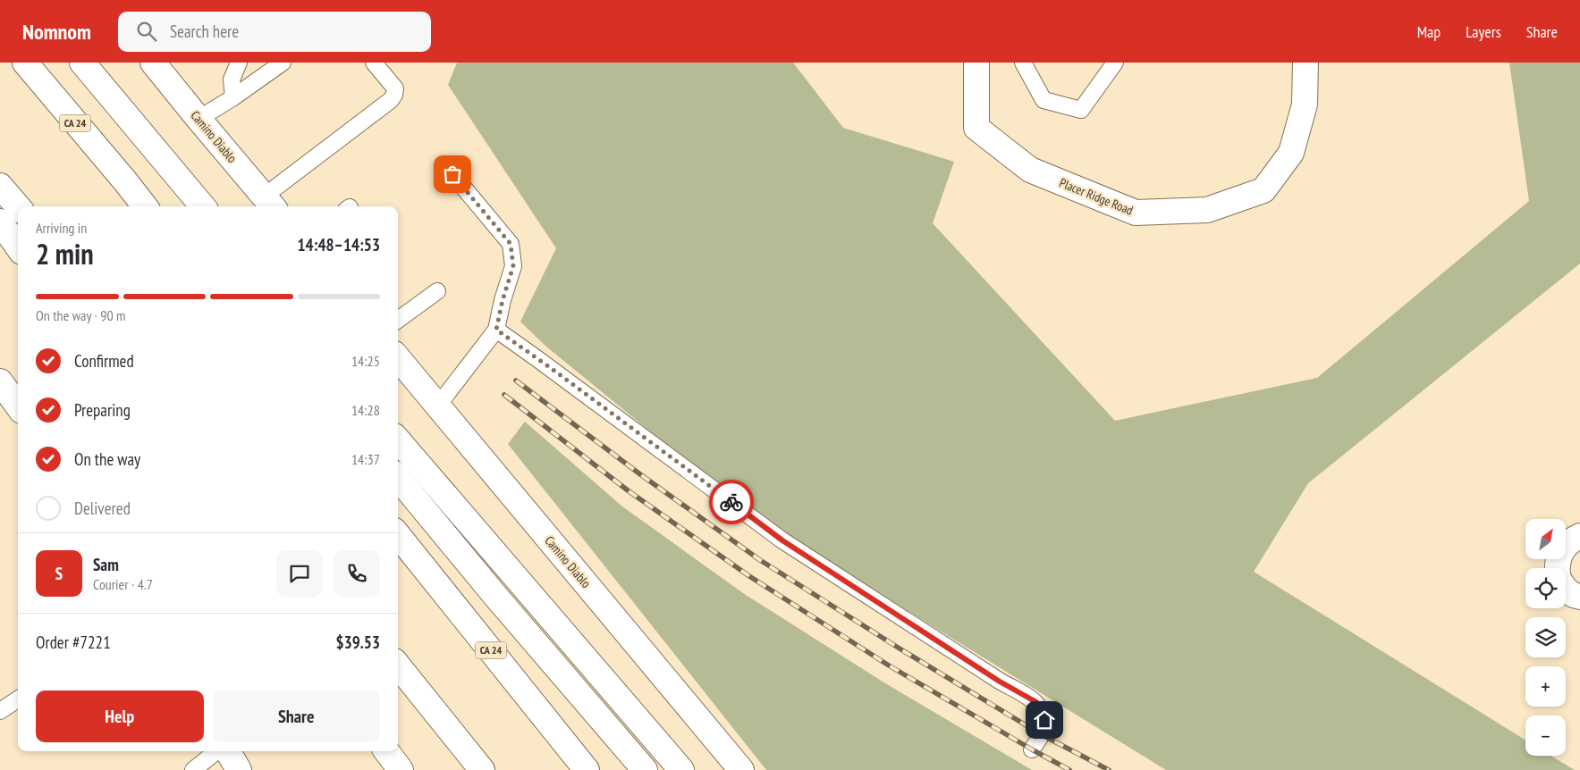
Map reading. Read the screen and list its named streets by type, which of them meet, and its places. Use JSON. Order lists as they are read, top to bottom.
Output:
{
  "streets": {
    "main road": ["CA 24", "Camino Diablo", "Placer Ridge Road"]
  },
  "north": "top right",
  "page": {
    "header": "Nomnom",
    "search": "Search here",
    "nav": ["Map", "Layers", "Share"],
    "heading": ["2 min", "Arriving in", "14:48–14:53"],
    "panel": [
      "Sam",
      "Courier · 4.7",
      "Order #7221",
      "$39.53"
    ],
    "bar": "On the way · 90 m",
    "list": [
      ["Confirmed", "14:25"],
      ["Preparing", "14:28"],
      ["On the way", "14:37"],
      "Delivered"
    ],
    "map_buttons": ["+", "−"],
    "round": "S",
    "buttons": ["Help", "Share"]
  }
}
